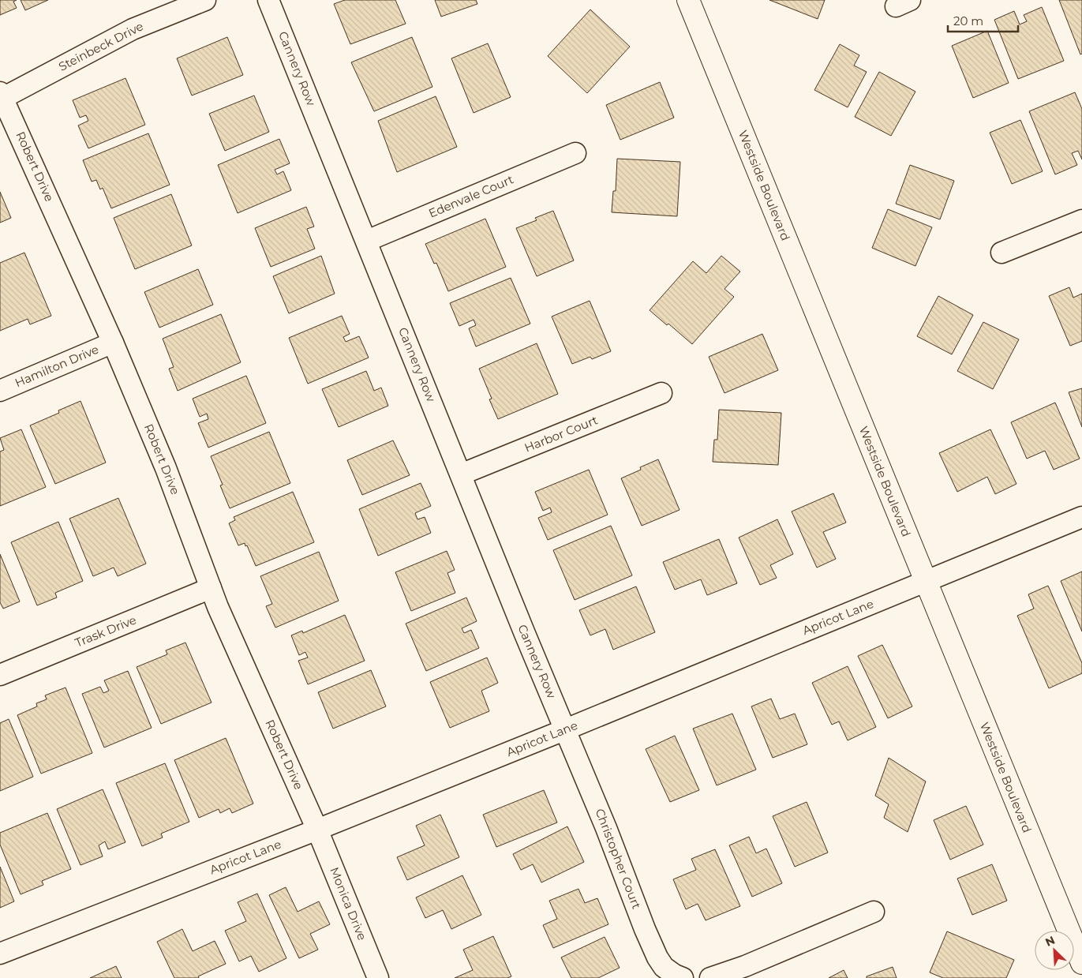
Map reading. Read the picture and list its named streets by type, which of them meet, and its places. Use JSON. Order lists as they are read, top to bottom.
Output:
{
  "streets": {
    "street": [
      "Steinbeck Drive",
      "Cannery Row",
      "Robert Drive",
      "Westside Boulevard",
      "Edenvale Court",
      "Hamilton Drive",
      "Harbor Court",
      "Apricot Lane",
      "Trask Drive",
      "Christopher Court",
      "Monica Drive"
    ]
  },
  "crossings": [
    ["Steinbeck Drive", "Robert Drive"],
    ["Cannery Row", "Edenvale Court"],
    ["Cannery Row", "Harbor Court"],
    ["Cannery Row", "Apricot Lane"],
    ["Cannery Row", "Christopher Court"],
    ["Robert Drive", "Hamilton Drive"],
    ["Robert Drive", "Apricot Lane"],
    ["Robert Drive", "Trask Drive"],
    ["Robert Drive", "Monica Drive"],
    ["Westside Boulevard", "Apricot Lane"],
    ["Apricot Lane", "Christopher Court"],
    ["Apricot Lane", "Monica Drive"]
  ],
  "scale_bar": "20 m",
  "north": "top left"
}
